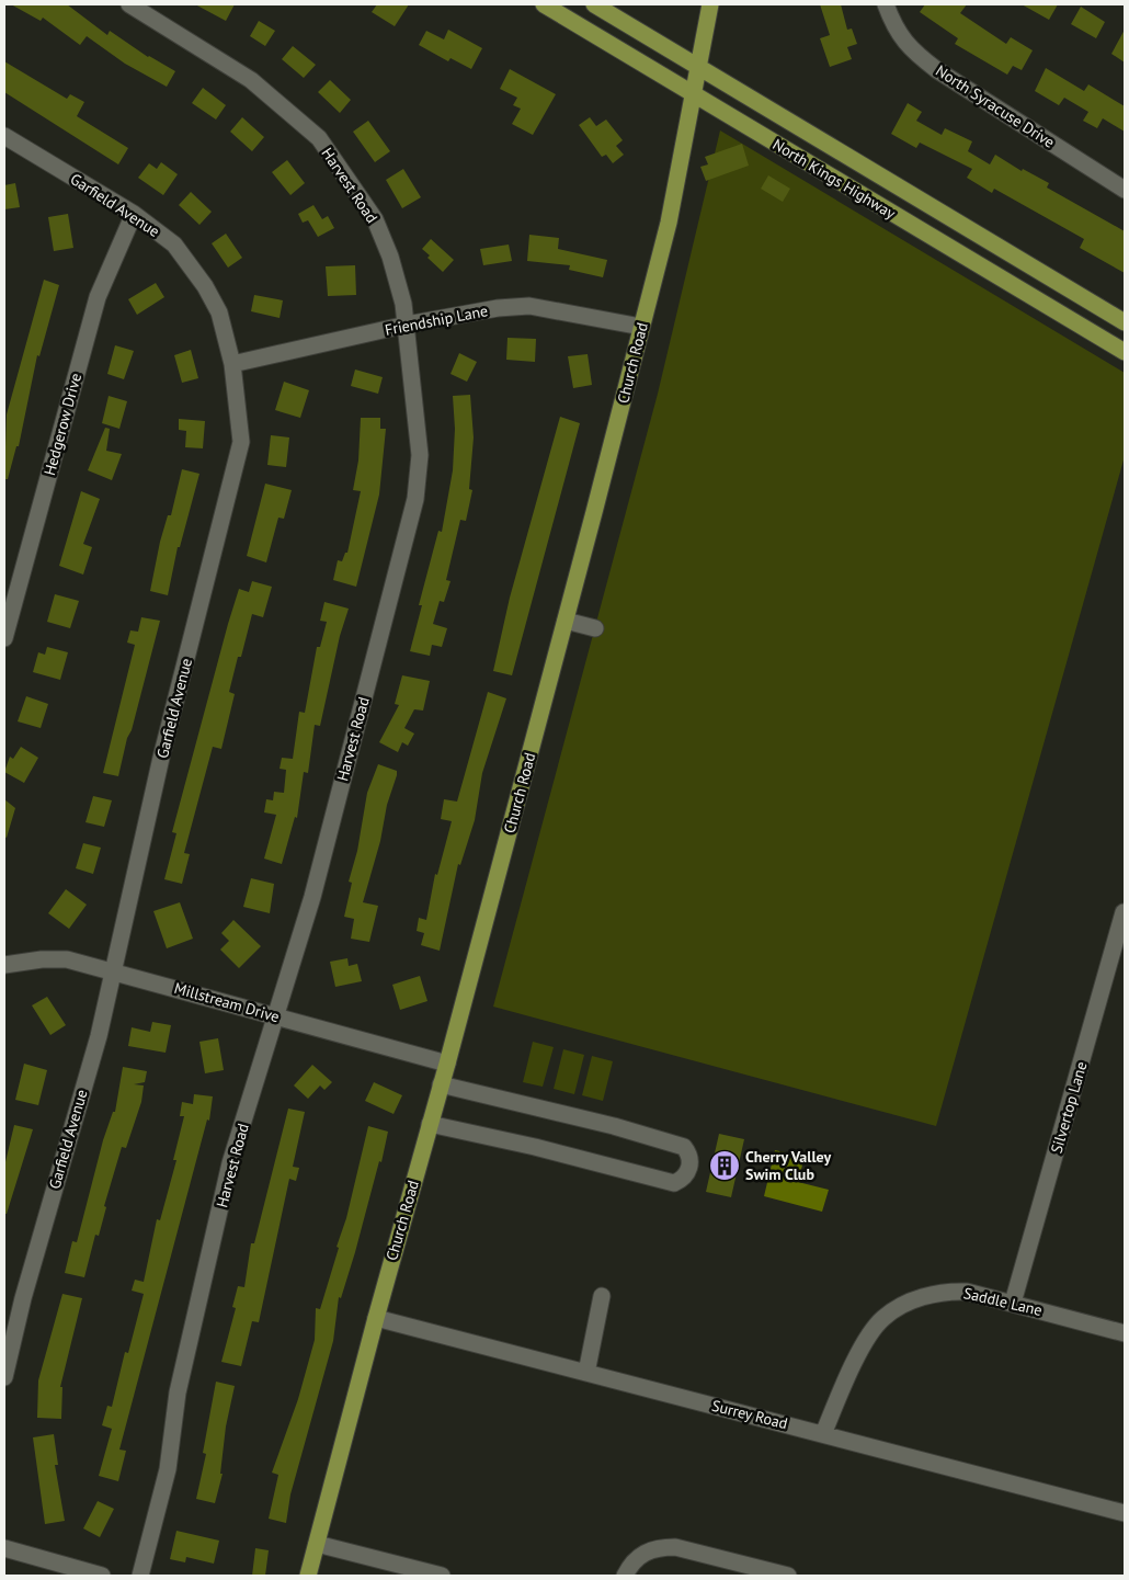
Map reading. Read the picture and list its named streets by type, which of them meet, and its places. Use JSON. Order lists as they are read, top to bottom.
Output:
{
  "streets": {
    "main road": ["North Kings Highway", "Church Road"],
    "street": [
      "North Syracuse Drive",
      "Harvest Road",
      "Garfield Avenue",
      "Friendship Lane",
      "Hedgerow Drive",
      "Millstream Drive",
      "Silvertop Lane",
      "Saddle Lane",
      "Surrey Road"
    ]
  },
  "crossings": [
    ["North Kings Highway", "Church Road"],
    ["Harvest Road", "Friendship Lane"],
    ["Harvest Road", "Millstream Drive"],
    ["Garfield Avenue", "Friendship Lane"],
    ["Garfield Avenue", "Hedgerow Drive"],
    ["Garfield Avenue", "Millstream Drive"],
    ["Friendship Lane", "Church Road"],
    ["Church Road", "Millstream Drive"],
    ["Church Road", "Surrey Road"],
    ["Silvertop Lane", "Saddle Lane"],
    ["Saddle Lane", "Surrey Road"]
  ],
  "places": {
    "building": ["Cherry Valley Swim Club"]
  }
}
